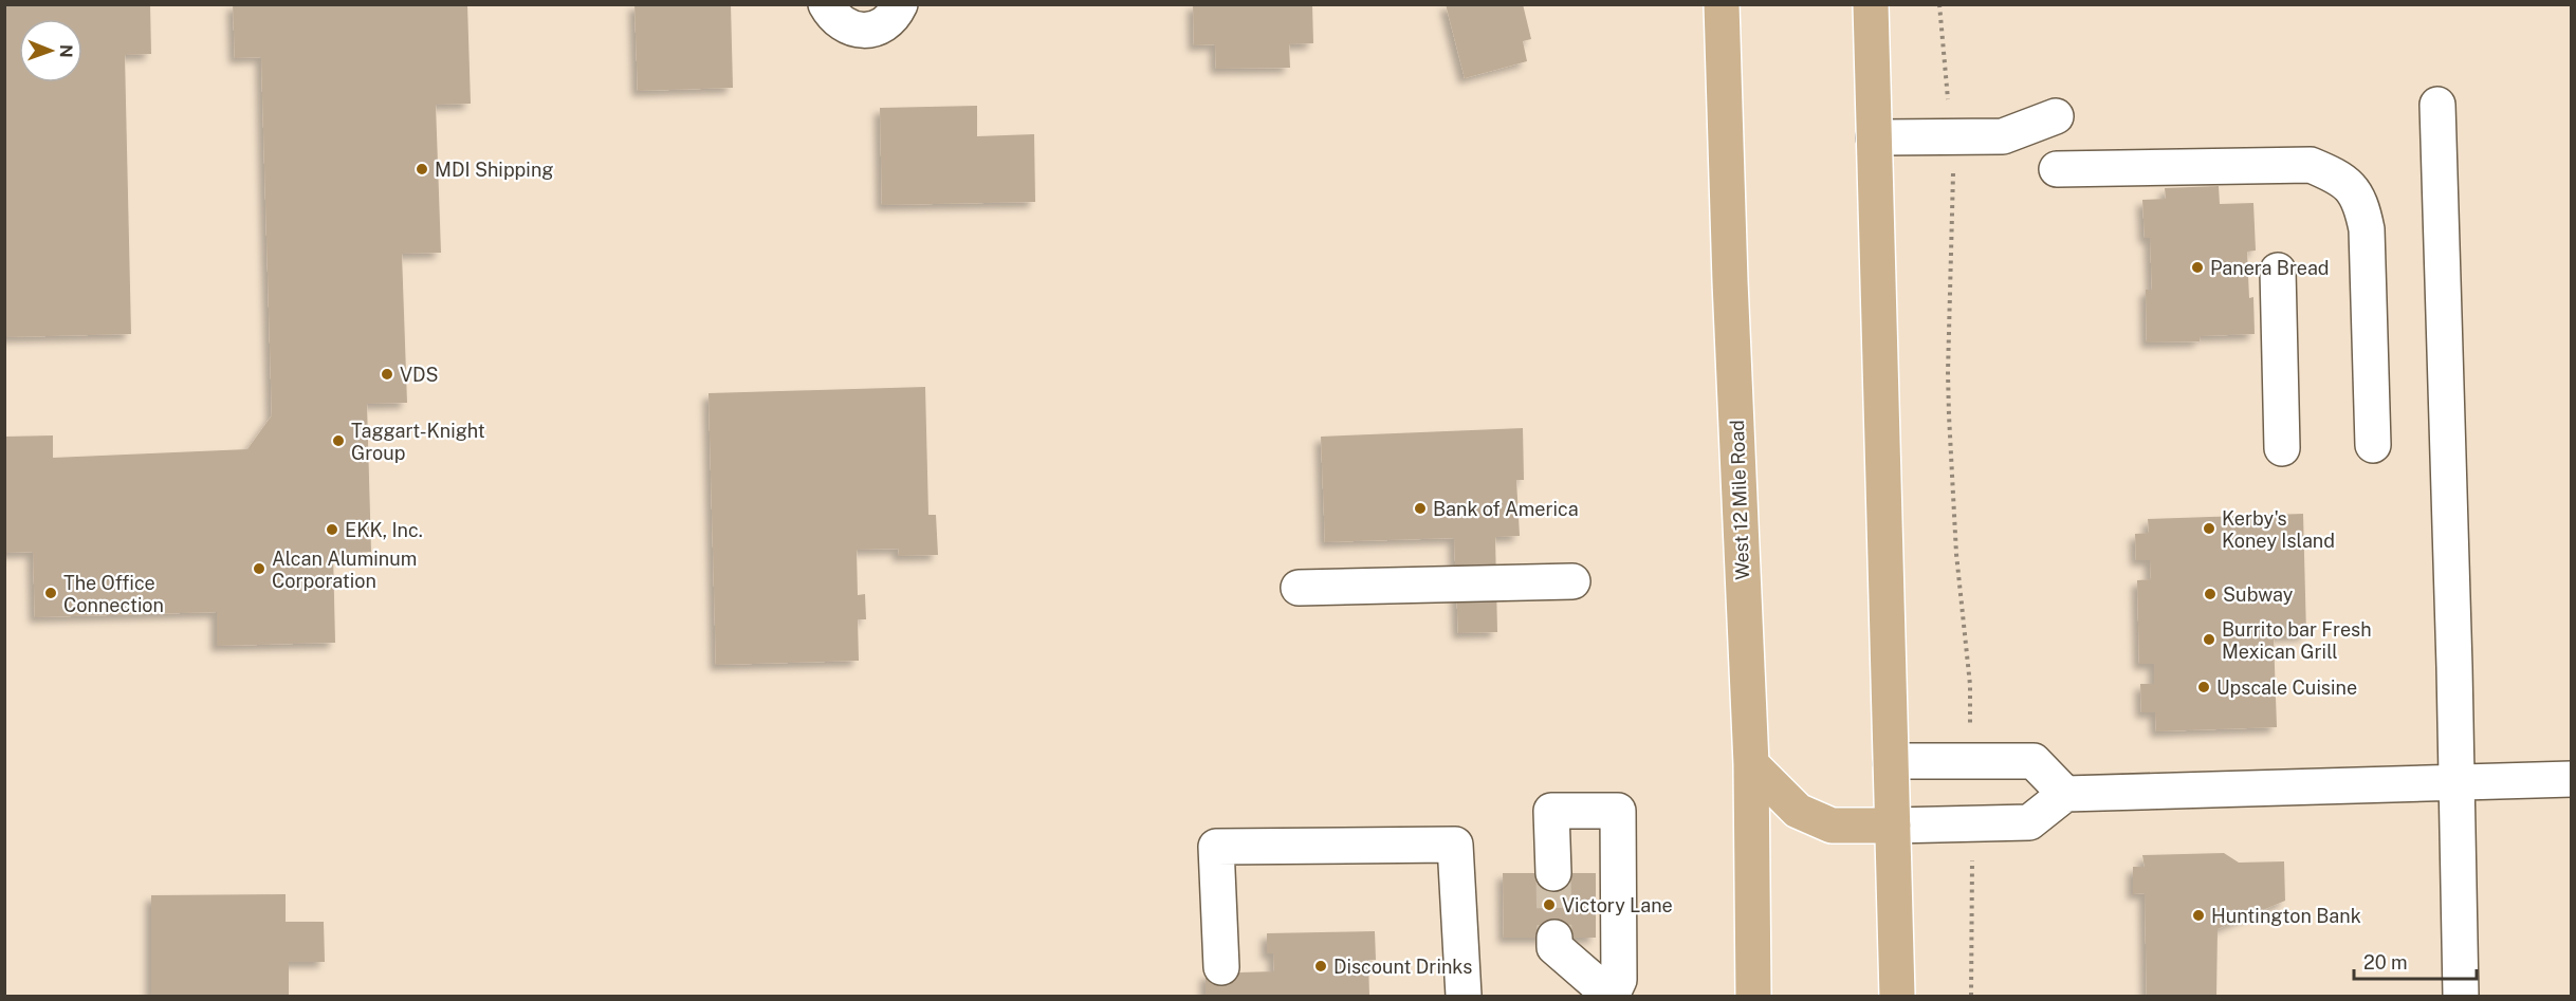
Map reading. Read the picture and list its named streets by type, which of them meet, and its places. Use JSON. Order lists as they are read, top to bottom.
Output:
{
  "streets": {
    "main road": ["West 12 Mile Road"]
  },
  "places": [
    "MDI Shipping",
    "Panera Bread",
    "VDS",
    "Taggart-Knight Group",
    "Bank of America",
    "Kerby's Koney Island",
    "EKK, Inc.",
    "Alcan Aluminum Corporation",
    "The Office Connection",
    "Subway",
    "Burrito bar Fresh Mexican Grill",
    "Upscale Cuisine",
    "Victory Lane",
    "Huntington Bank",
    "Discount Drinks"
  ],
  "scale_bar": "20 m",
  "north": "right"
}
